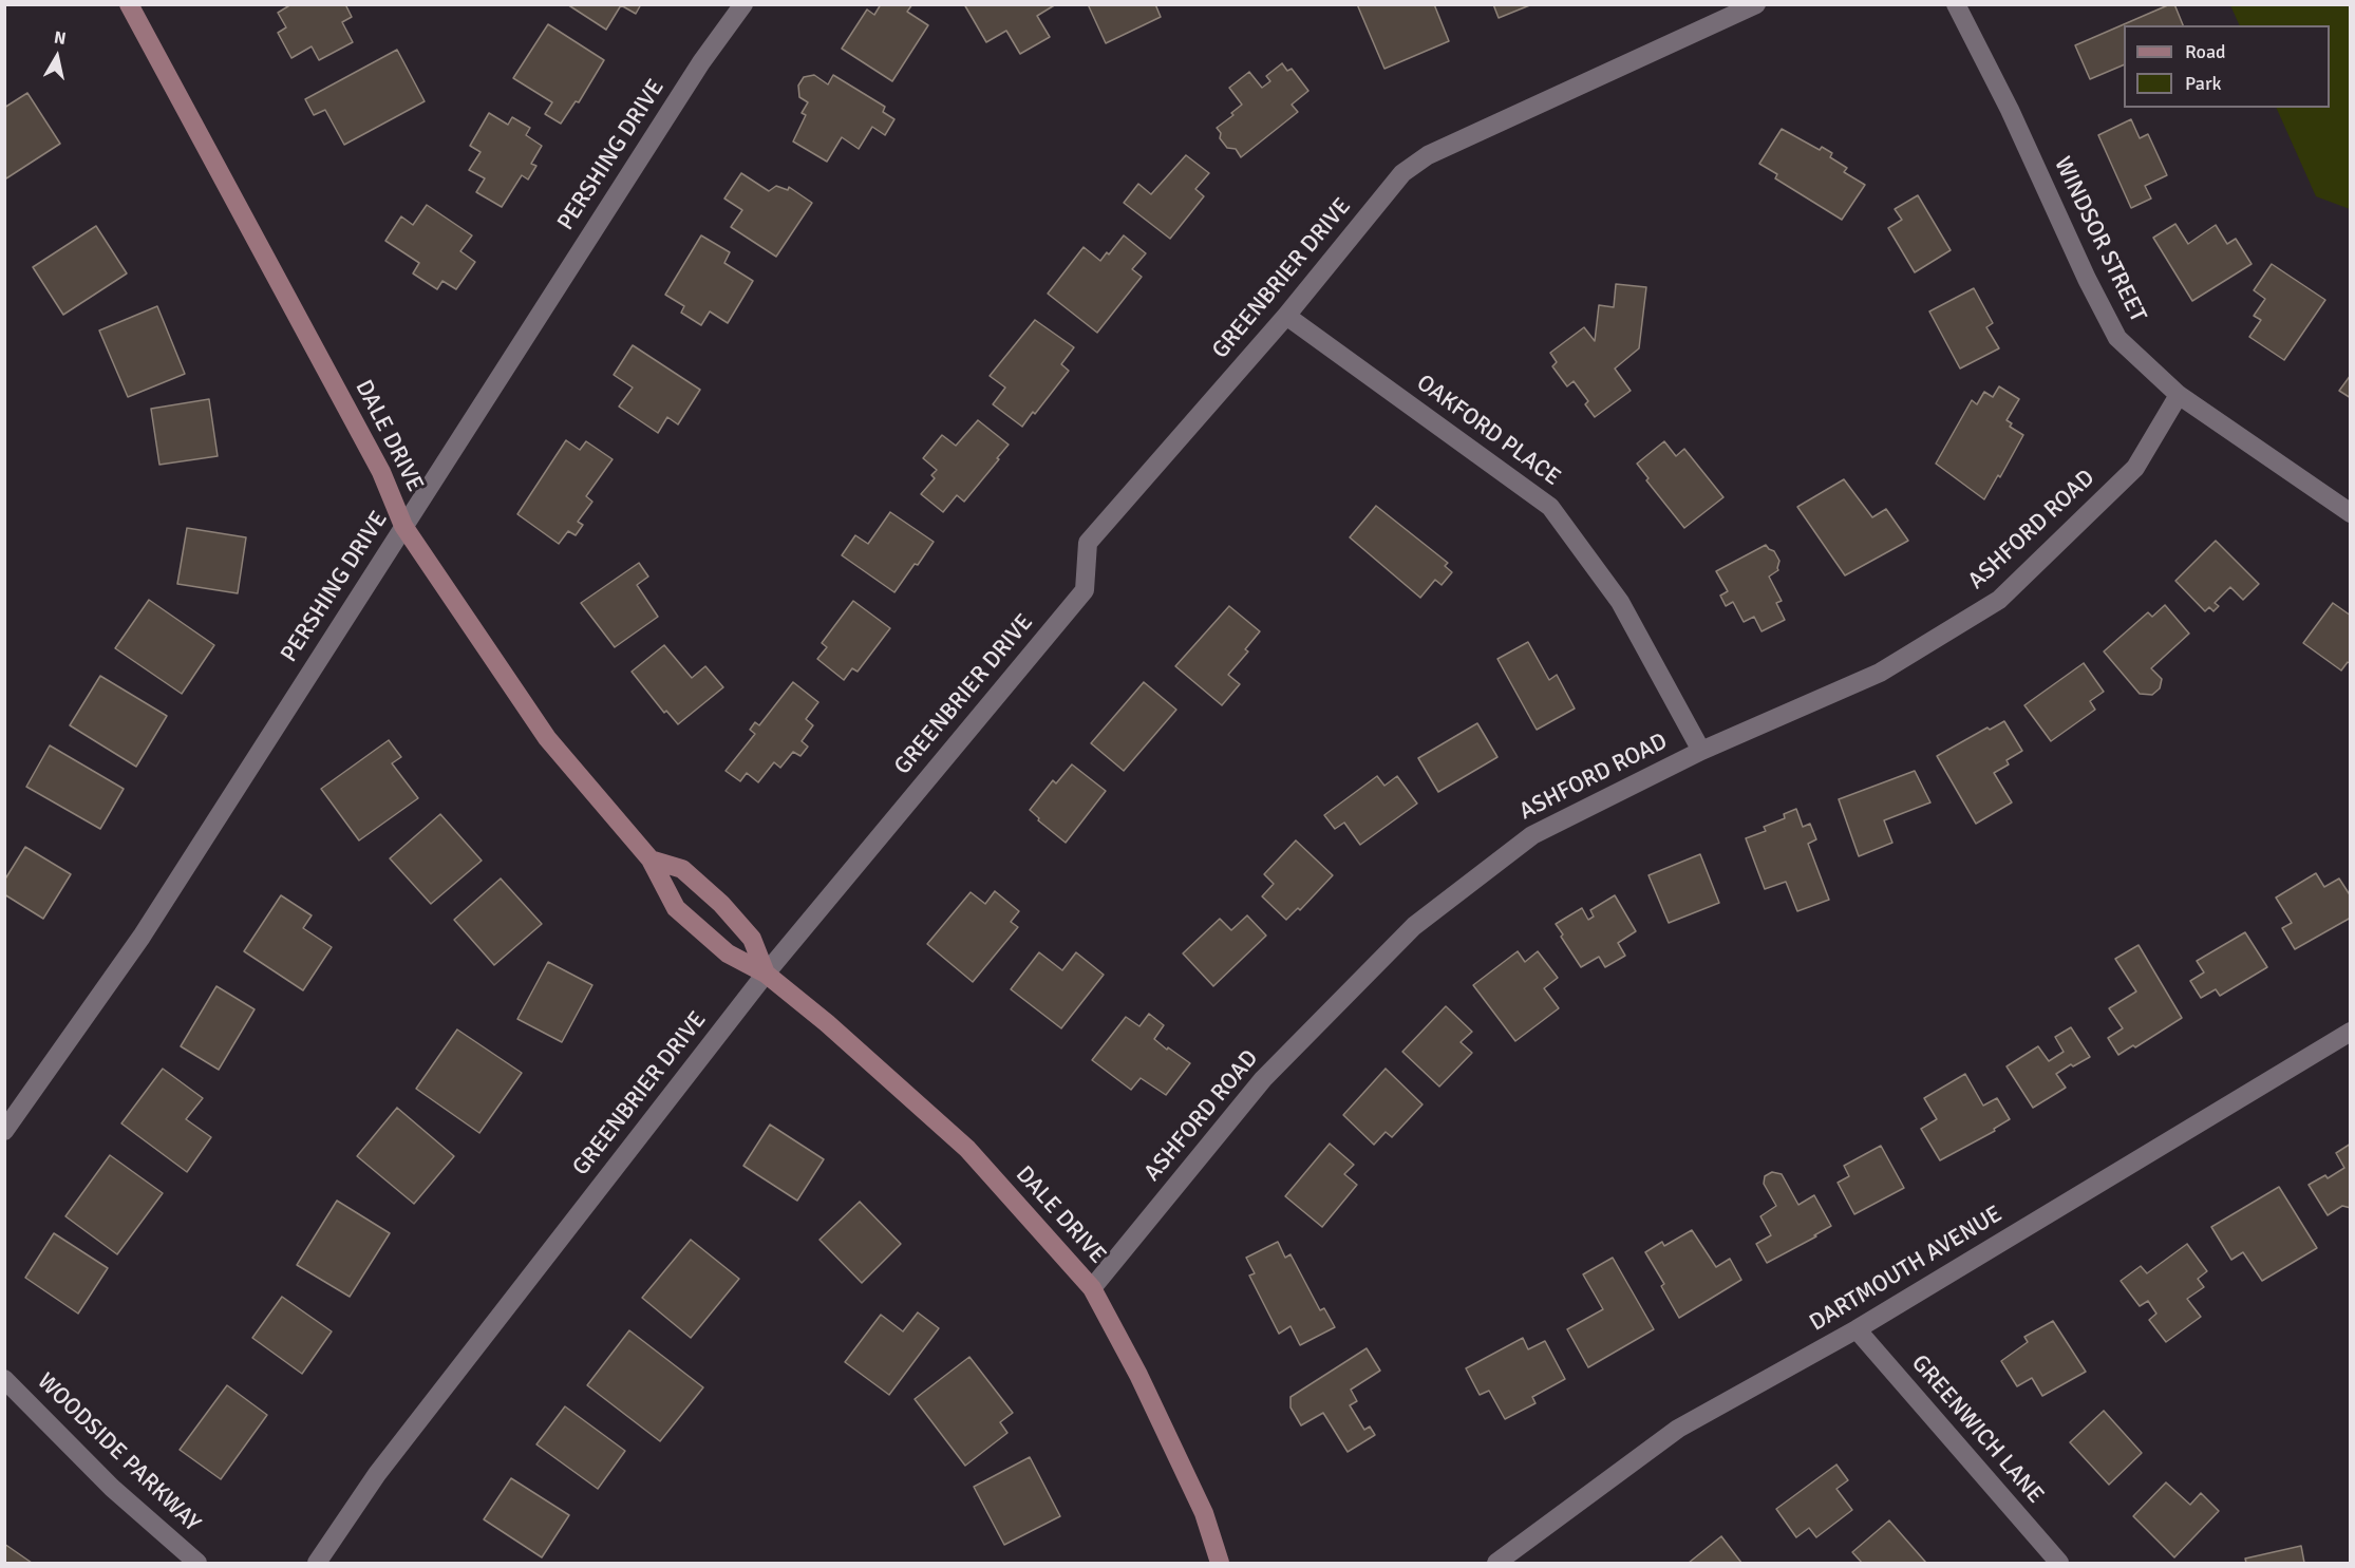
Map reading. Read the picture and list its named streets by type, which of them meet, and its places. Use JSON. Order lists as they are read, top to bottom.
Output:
{
  "streets": {
    "street": [
      "PERSHING DRIVE",
      "WINDSOR STREET",
      "GREENBRIER DRIVE",
      "OAKFORD PLACE",
      "DALE DRIVE",
      "ASHFORD ROAD",
      "DARTMOUTH AVENUE",
      "GREENWICH LANE",
      "WOODSIDE PARKWAY"
    ]
  },
  "crossings": [
    ["PERSHING DRIVE", "DALE DRIVE"],
    ["WINDSOR STREET", "ASHFORD ROAD"],
    ["GREENBRIER DRIVE", "OAKFORD PLACE"],
    ["GREENBRIER DRIVE", "DALE DRIVE"],
    ["OAKFORD PLACE", "ASHFORD ROAD"],
    ["DALE DRIVE", "ASHFORD ROAD"],
    ["DARTMOUTH AVENUE", "GREENWICH LANE"]
  ],
  "legend": ["Road", "Park"],
  "north": "top"
}
